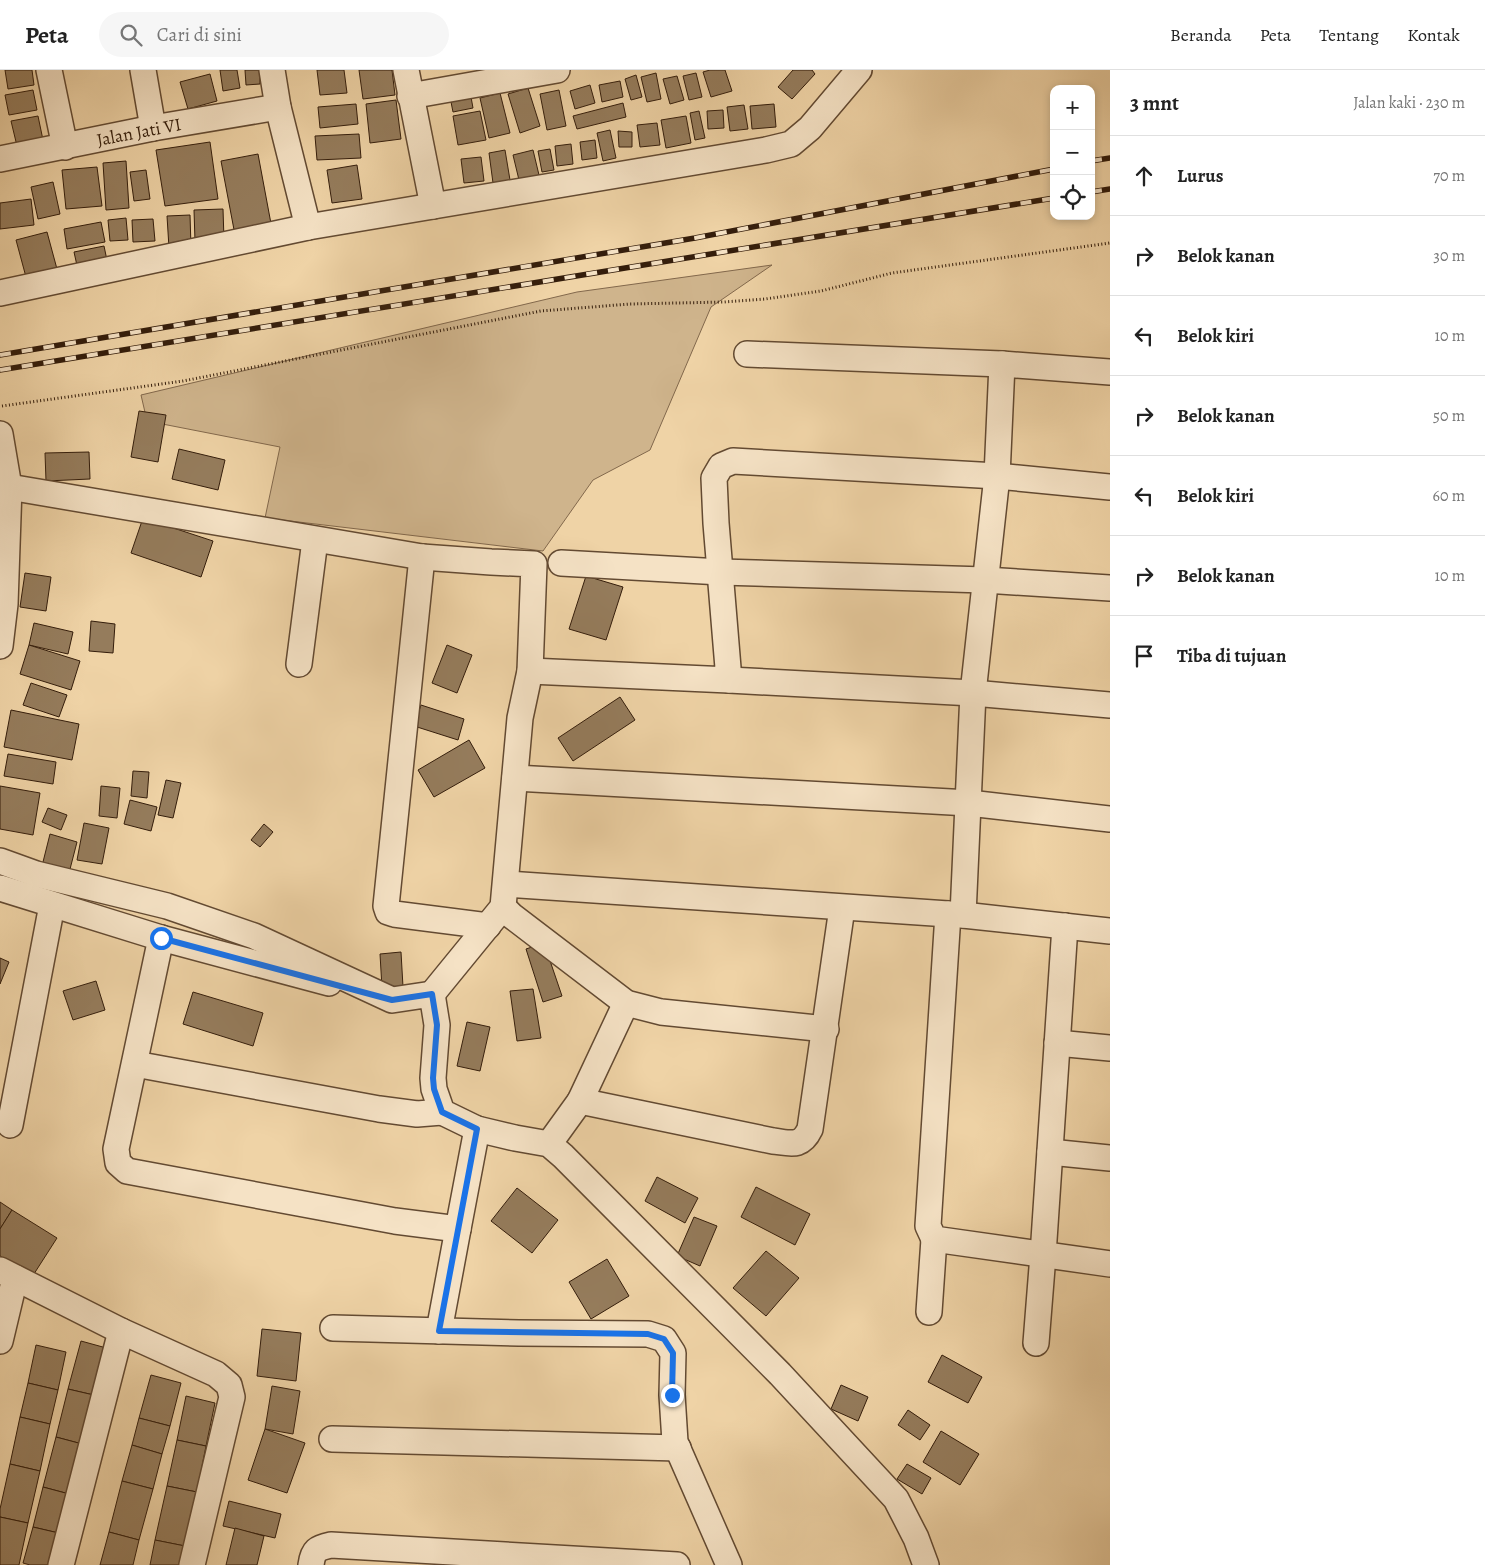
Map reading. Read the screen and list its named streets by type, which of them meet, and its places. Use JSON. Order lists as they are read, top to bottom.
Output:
{
  "streets": {
    "street": ["Jalan Jati VI"]
  },
  "page": {
    "header": "Peta",
    "search": "Cari di sini",
    "nav": [
      "Beranda",
      "Peta",
      "Tentang",
      "Kontak"
    ],
    "heading": ["3 mnt", "Jalan kaki · 230 m"],
    "map_buttons": ["+", "−"],
    "list": [
      ["Lurus", "70 m"],
      ["Belok kanan", "30 m"],
      ["Belok kiri", "10 m"],
      ["Belok kanan", "50 m"],
      ["Belok kiri", "60 m"],
      ["Belok kanan", "10 m"],
      "Tiba di tujuan"
    ]
  }
}
